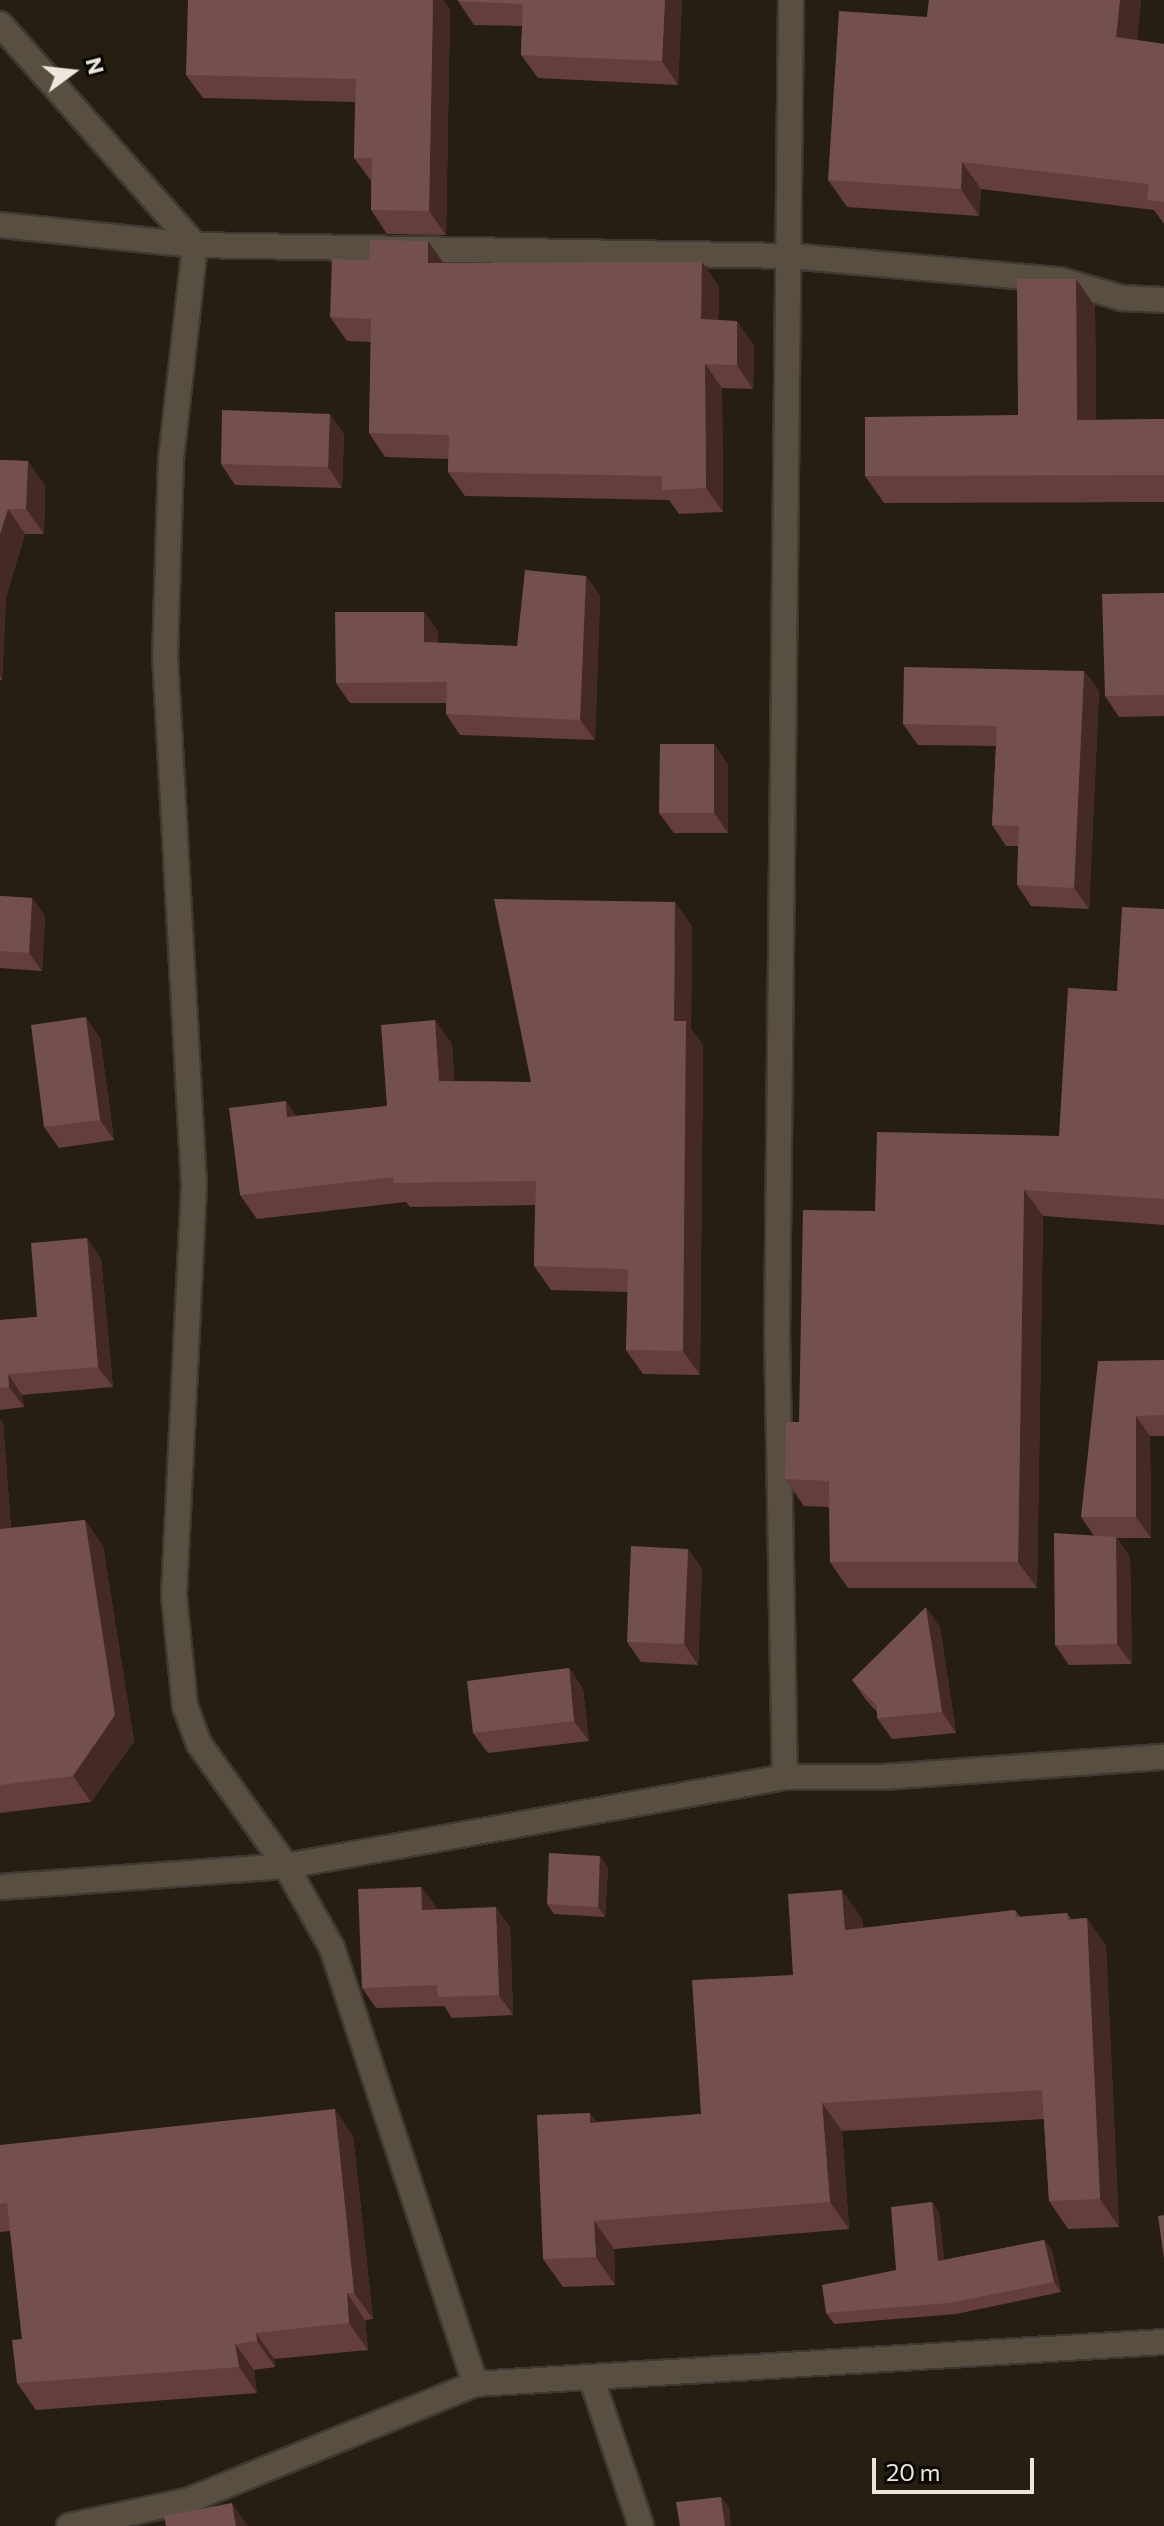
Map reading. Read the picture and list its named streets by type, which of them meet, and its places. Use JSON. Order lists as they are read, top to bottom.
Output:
{
  "scale_bar": "20 m",
  "north": "right"
}
